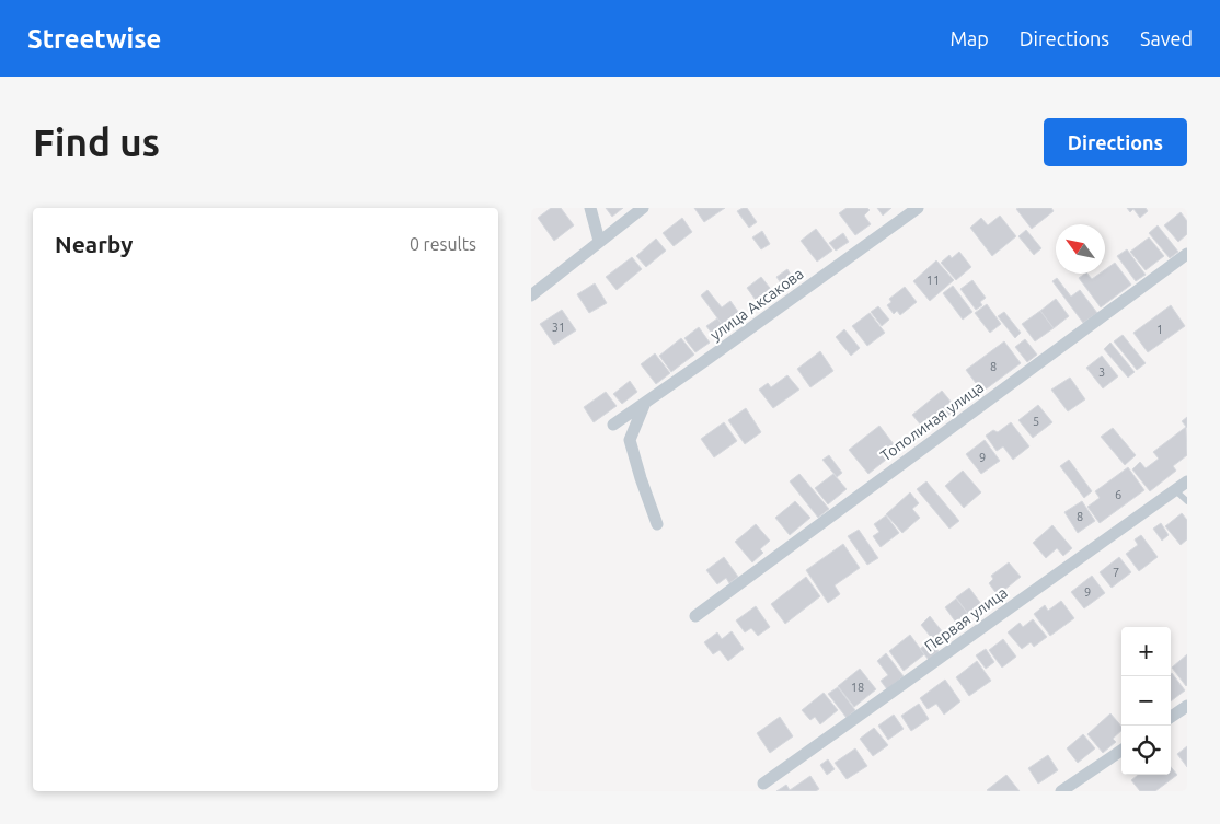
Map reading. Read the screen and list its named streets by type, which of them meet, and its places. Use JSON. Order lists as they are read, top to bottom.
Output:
{
  "streets": {
    "street": ["улица Аксакова", "Тополиная улица", "Первая улица"]
  },
  "house_numbers": [
    "11",
    "31",
    "1",
    "8",
    "3",
    "5",
    "9",
    "6",
    "8",
    "7",
    "9",
    "18"
  ],
  "north": "top left",
  "page": {
    "header": "Streetwise",
    "nav": ["Map", "Directions", "Saved"],
    "buttons": "Directions",
    "title": "Find us",
    "heading": ["Nearby", "0 results"],
    "map_buttons": ["+", "−"]
  }
}
